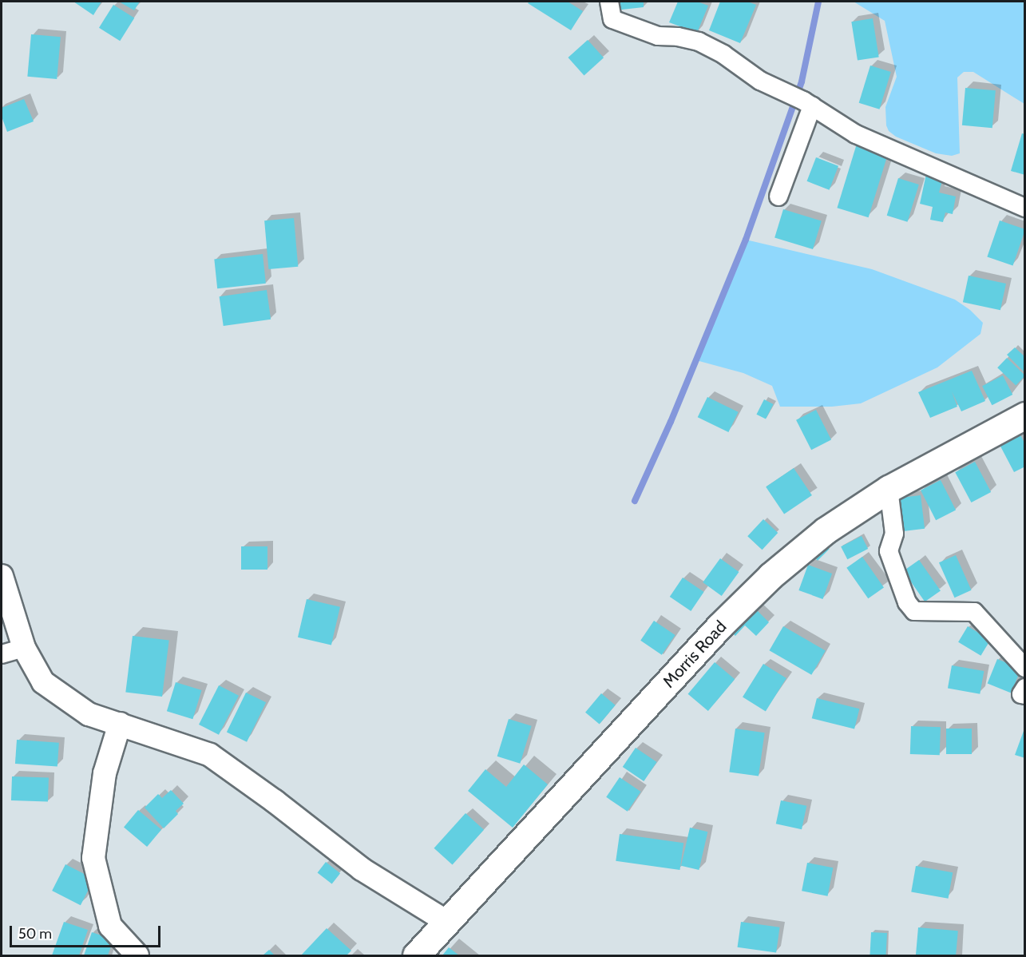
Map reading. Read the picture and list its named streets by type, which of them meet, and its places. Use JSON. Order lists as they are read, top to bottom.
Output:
{
  "streets": {
    "main road": ["Morris Road"]
  },
  "scale_bar": "50 m"
}
